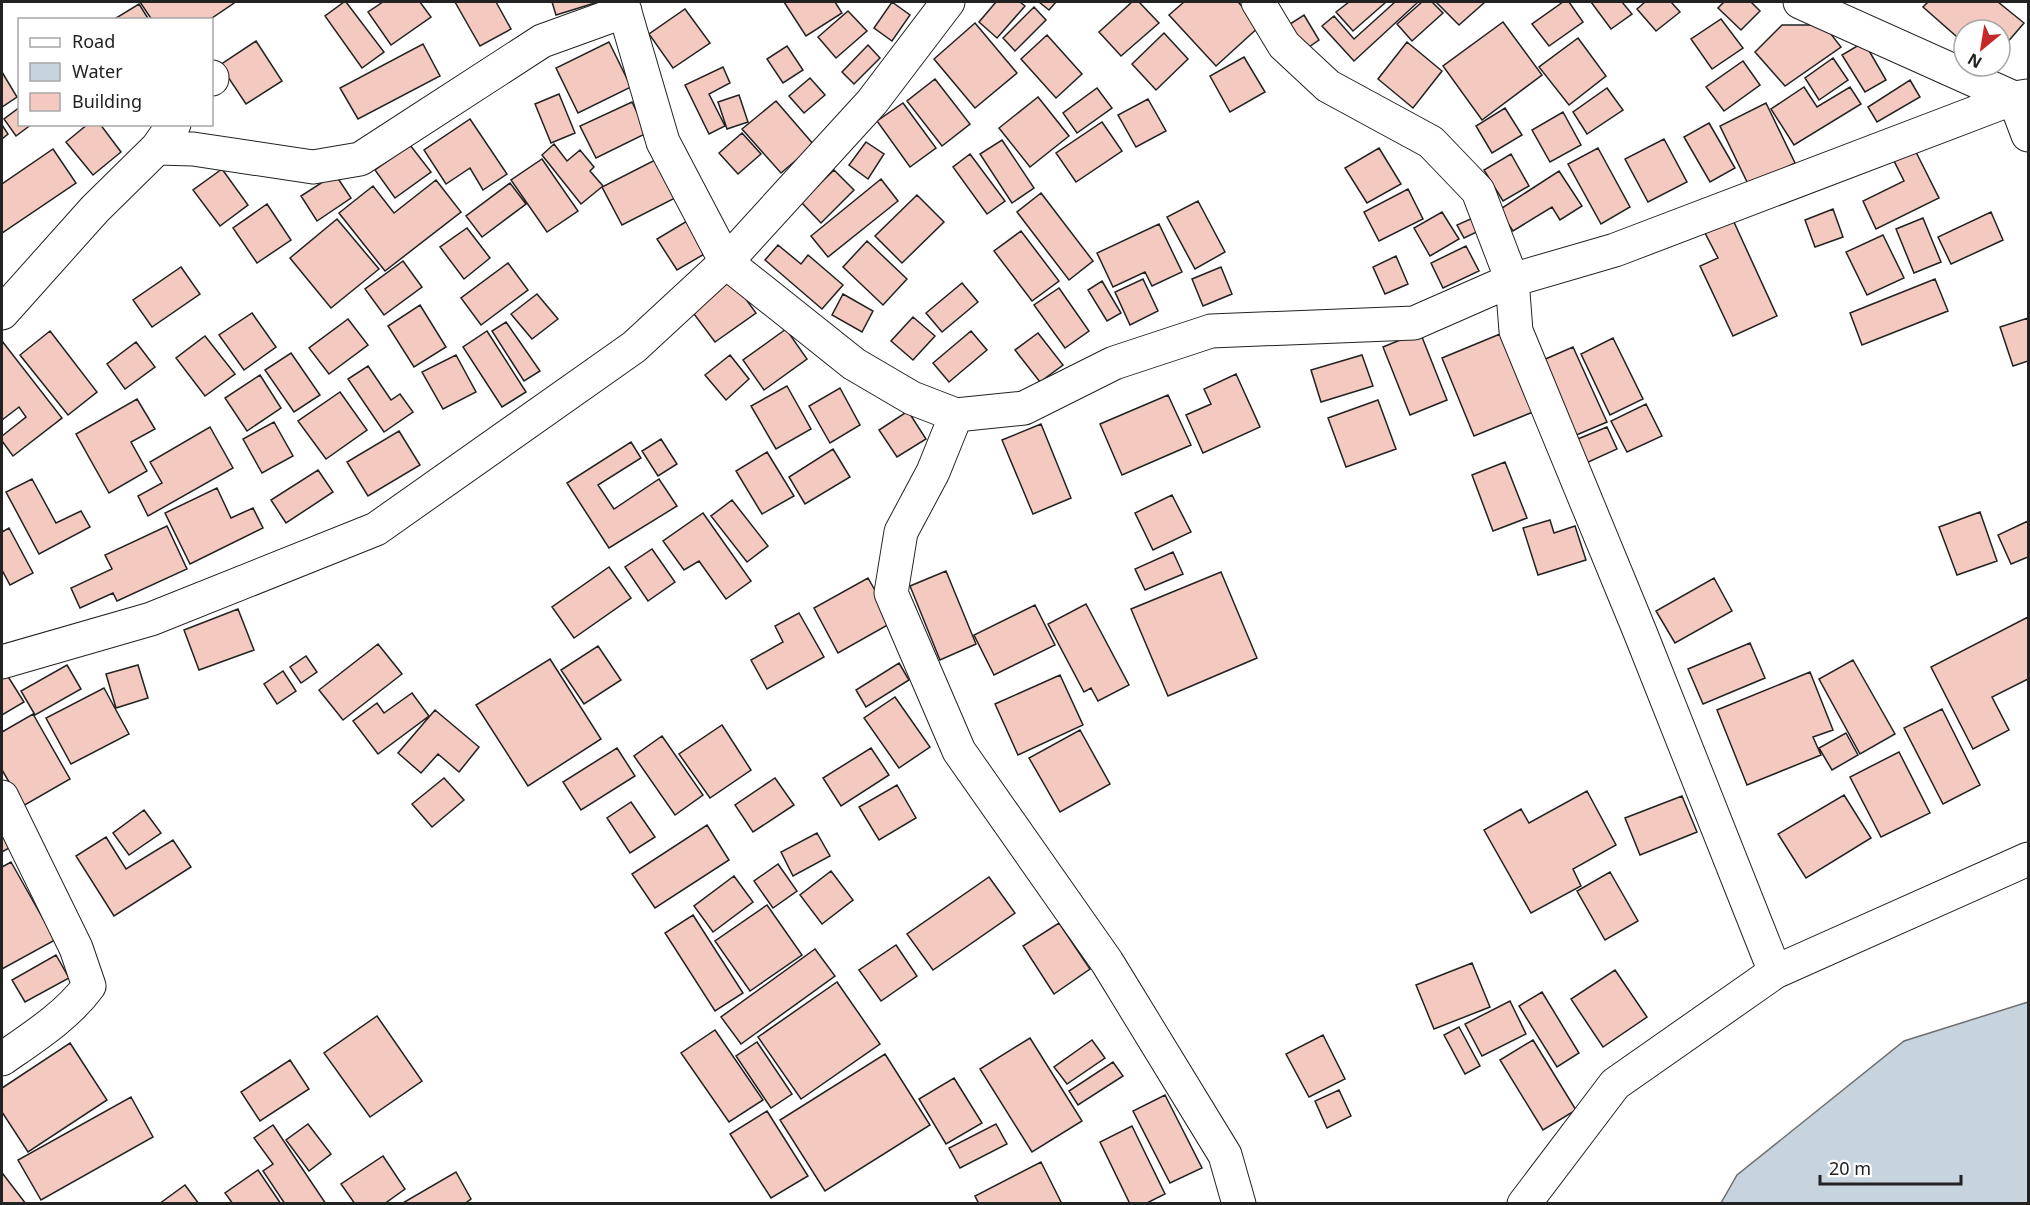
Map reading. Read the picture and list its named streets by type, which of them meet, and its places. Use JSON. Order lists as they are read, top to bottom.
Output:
{
  "legend": ["Road", "Water", "Building"],
  "scale_bar": "20 m",
  "north": "bottom left"
}
